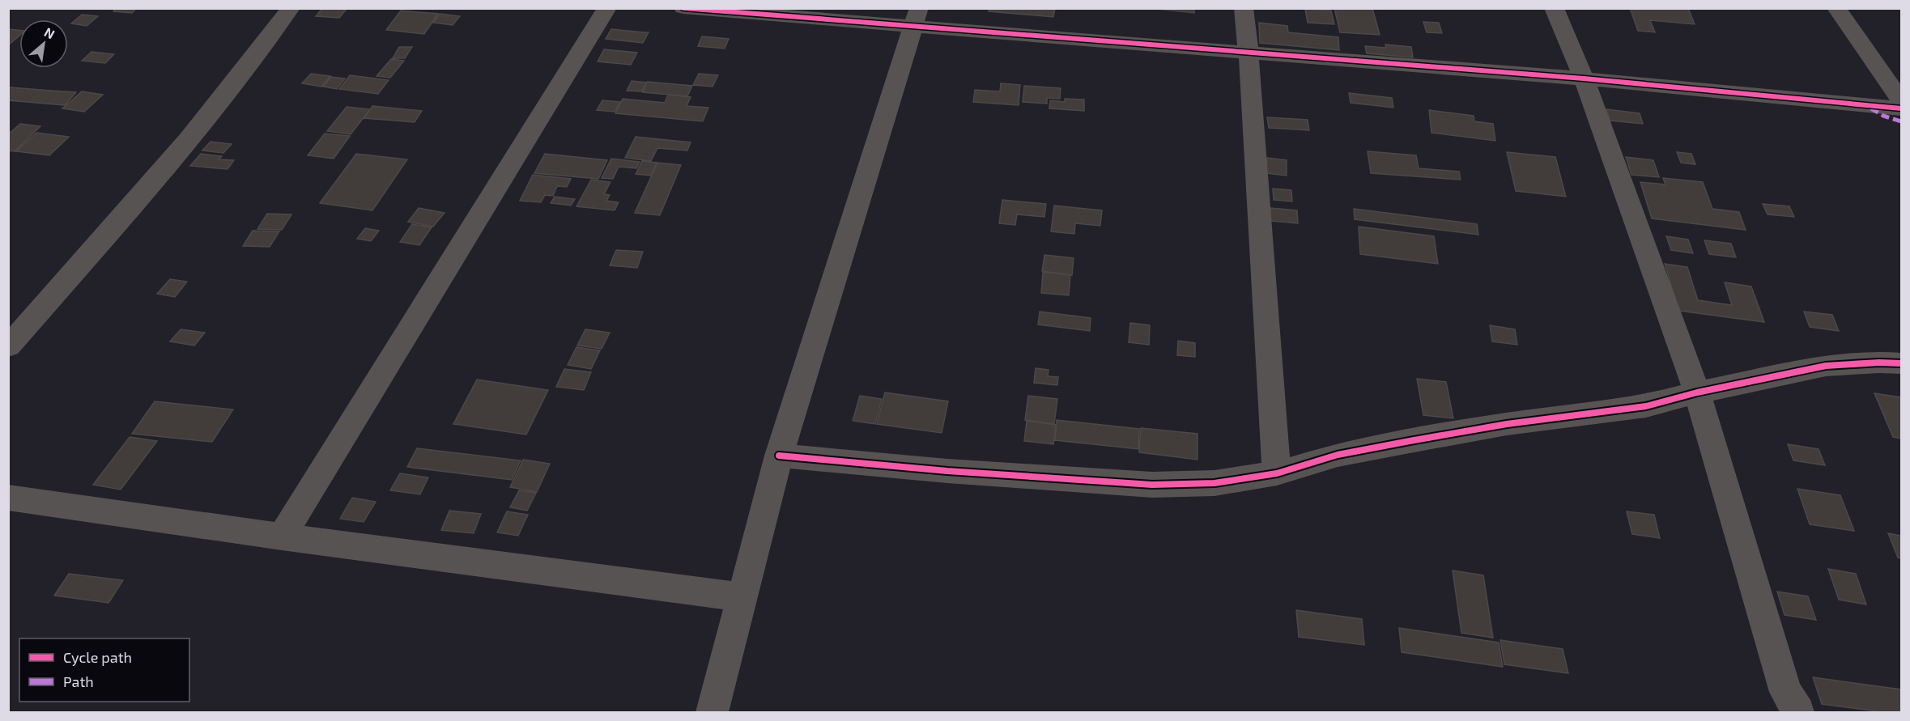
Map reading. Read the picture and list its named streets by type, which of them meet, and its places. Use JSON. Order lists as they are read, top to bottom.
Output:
{
  "legend": ["Cycle path", "Path"],
  "north": "top right"
}
